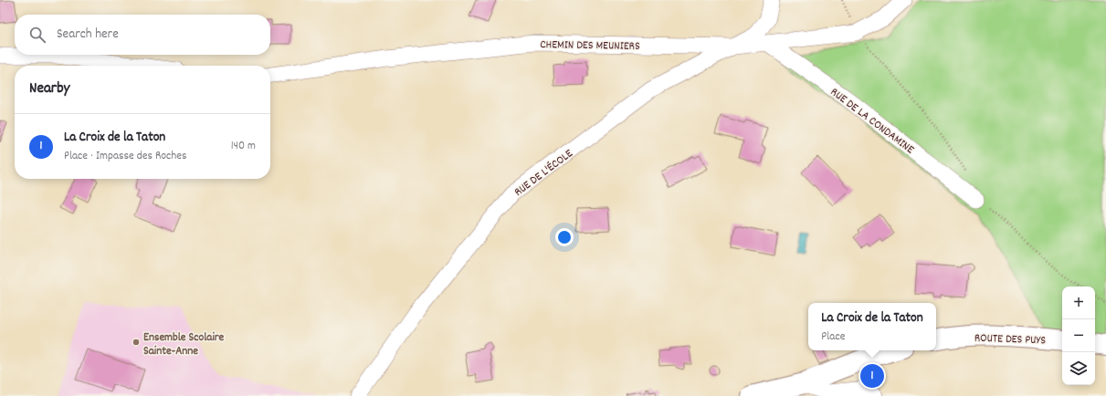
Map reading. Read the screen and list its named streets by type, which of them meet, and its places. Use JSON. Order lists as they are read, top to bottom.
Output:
{
  "streets": {
    "main road": ["ROUTE DES PUYS"],
    "street": ["CHEMIN DES MEUNIERS", "RUE DE LA CONDAMINE", "RUE DE L'ÉCOLE"]
  },
  "crossings": [
    ["CHEMIN DES MEUNIERS", "RUE DE LA CONDAMINE"],
    ["CHEMIN DES MEUNIERS", "RUE DE L'ÉCOLE"]
  ],
  "places": ["Ensemble Scolaire Sainte-Anne"],
  "page": {
    "search": "Search here",
    "heading": "Nearby",
    "list": [
      {
        "mark": "1",
        "name": "La Croix de la Taton",
        "note": "Place · Impasse des Roches",
        "value": "140 m"
      }
    ],
    "map_buttons": ["+", "−"],
    "popup": ["La Croix de la Taton", "Place"],
    "pins": "1"
  }
}
